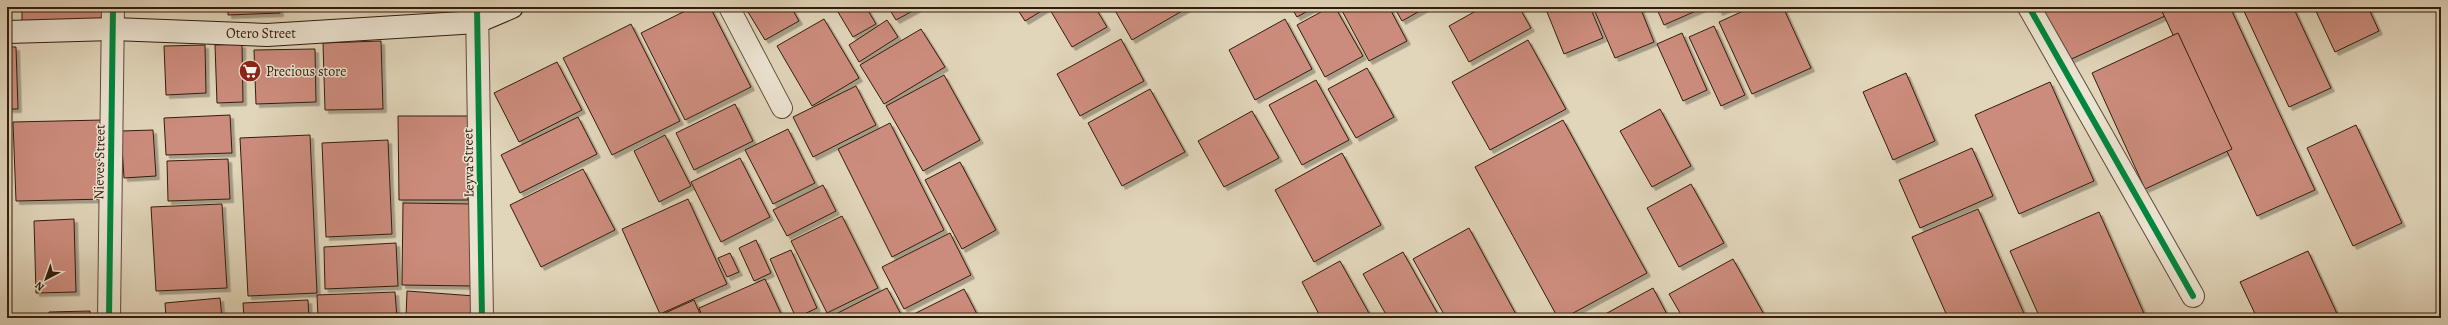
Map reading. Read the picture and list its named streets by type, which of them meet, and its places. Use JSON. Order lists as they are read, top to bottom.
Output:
{
  "streets": {
    "street": ["Otero Street", "Nieves Street", "Leyva Street"]
  },
  "crossings": [
    ["Otero Street", "Nieves Street"],
    ["Otero Street", "Leyva Street"]
  ],
  "places": {
    "supermarket": ["Precious store"]
  },
  "north": "bottom left"
}
